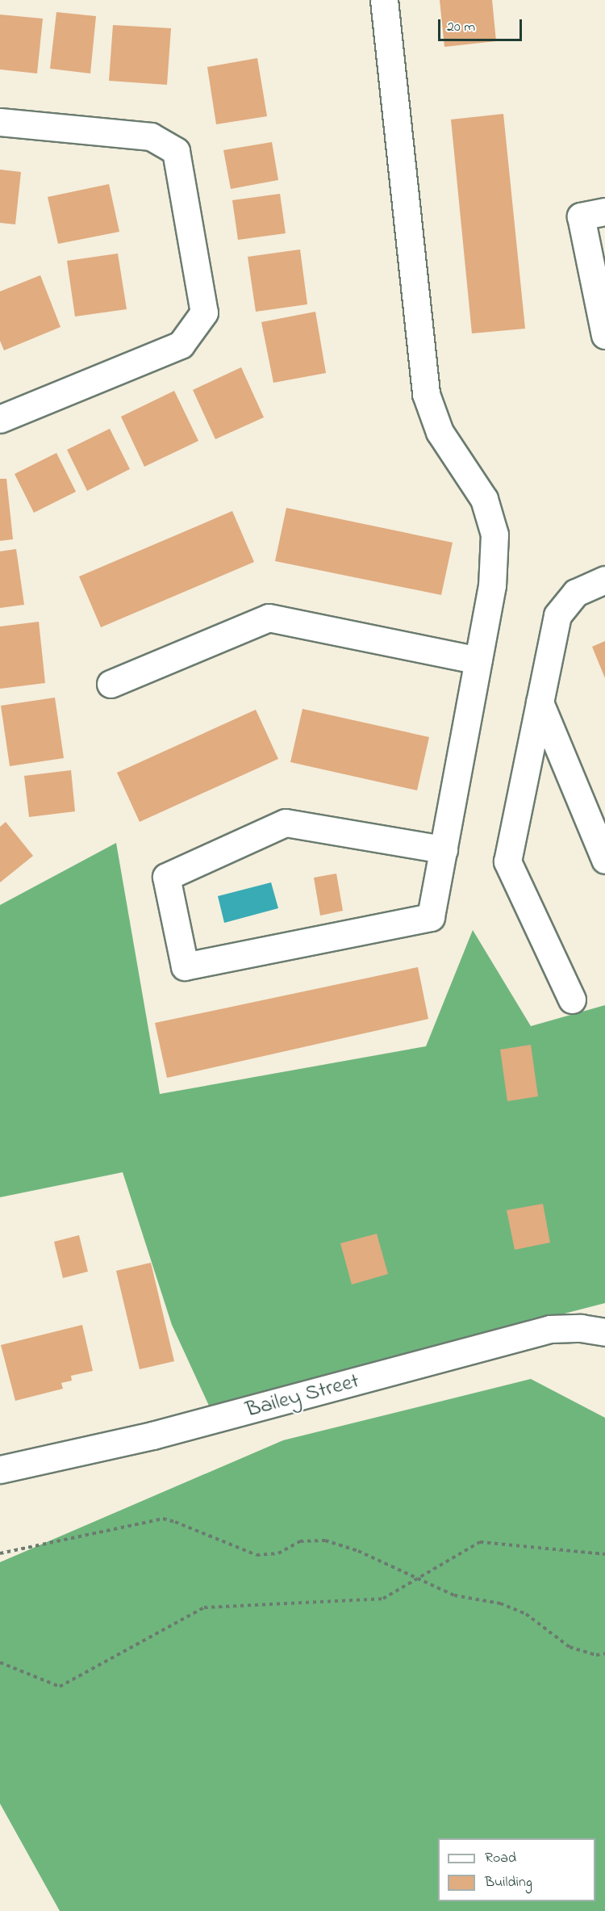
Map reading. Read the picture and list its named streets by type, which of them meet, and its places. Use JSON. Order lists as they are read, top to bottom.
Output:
{
  "streets": {
    "street": ["Bailey Street"]
  },
  "legend": ["Road", "Building"],
  "scale_bar": "20 m"
}
